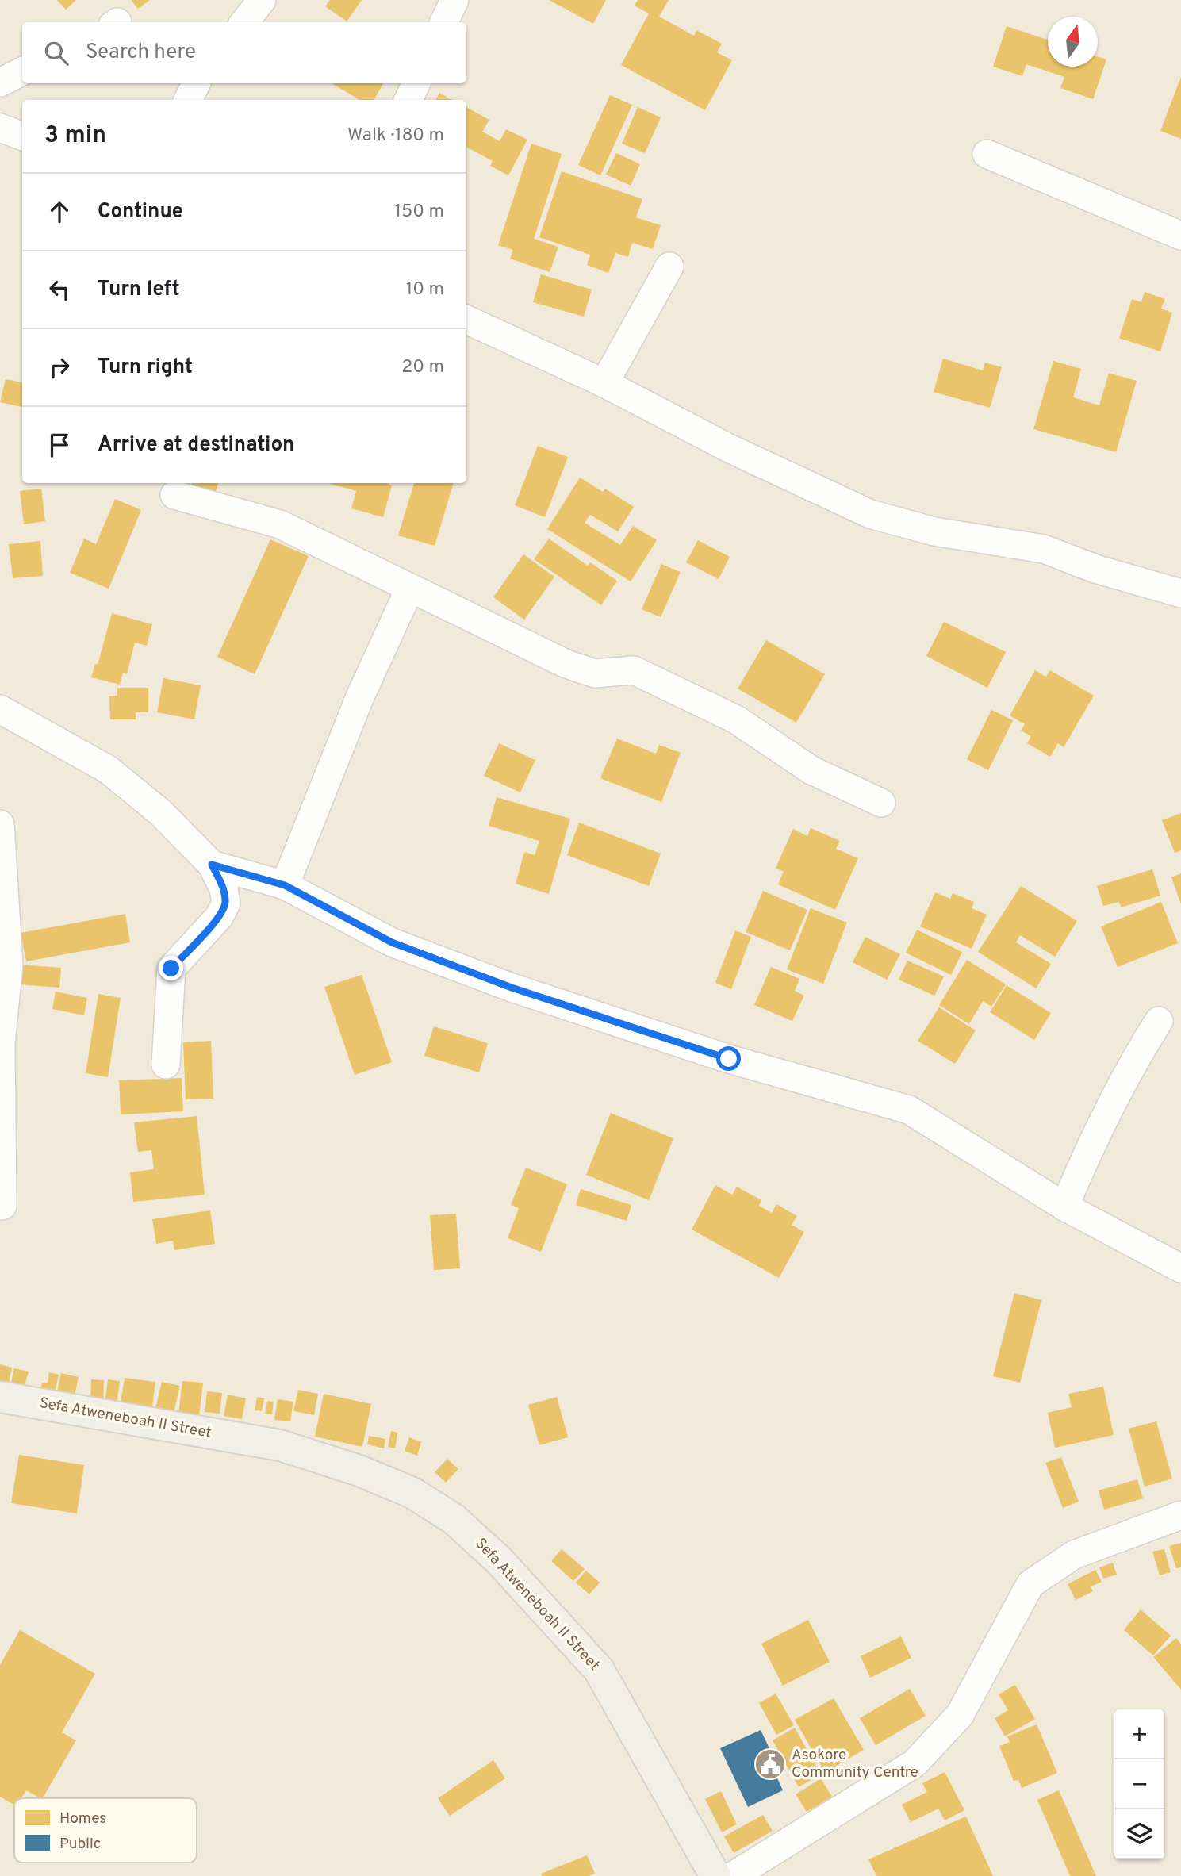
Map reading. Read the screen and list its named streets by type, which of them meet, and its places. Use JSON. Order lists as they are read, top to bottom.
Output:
{
  "streets": {
    "main road": ["Sefa Atweneboah II Street"]
  },
  "places": {
    "public building": ["Asokore Community Centre"]
  },
  "legend": ["Homes", "Public"],
  "north": "top",
  "page": {
    "search": "Search here",
    "heading": ["3 min", "Walk · 180 m"],
    "list": [
      ["Continue", "150 m"],
      ["Turn left", "10 m"],
      ["Turn right", "20 m"],
      "Arrive at destination"
    ],
    "map_buttons": ["+", "−"]
  }
}
